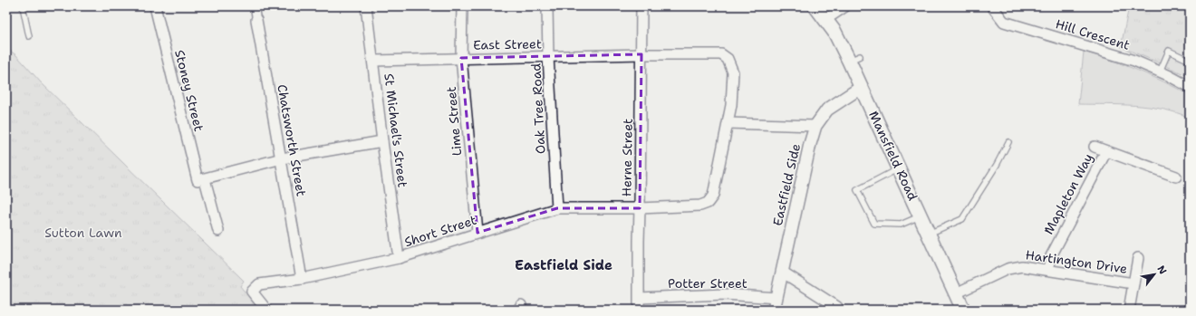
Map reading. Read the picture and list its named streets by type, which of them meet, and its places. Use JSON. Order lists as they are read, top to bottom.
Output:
{
  "streets": {
    "main road": ["Mansfield Road"],
    "street": [
      "Hill Crescent",
      "East Street",
      "Stoney Street",
      "Oak Tree Road",
      "Lime Street",
      "St Michael's Street",
      "Chatsworth Street",
      "Herne Street",
      "Eastfield Side",
      "Mapleton Way",
      "Short Street",
      "Hartington Drive",
      "Potter Street"
    ]
  },
  "crossings": [
    ["East Street", "Oak Tree Road"],
    ["East Street", "Lime Street"],
    ["East Street", "St Michael's Street"],
    ["East Street", "Herne Street"],
    ["East Street", "Short Street"],
    ["Oak Tree Road", "Short Street"],
    ["Lime Street", "Short Street"],
    ["St Michael's Street", "Short Street"],
    ["Chatsworth Street", "Short Street"],
    ["Mansfield Road", "Eastfield Side"],
    ["Mansfield Road", "Hartington Drive"],
    ["Herne Street", "Short Street"],
    ["Herne Street", "Potter Street"],
    ["Eastfield Side", "Potter Street"],
    ["Mapleton Way", "Hartington Drive"]
  ],
  "districts": ["Eastfield Side"],
  "parks": ["Sutton Lawn"],
  "north": "top right"
}
